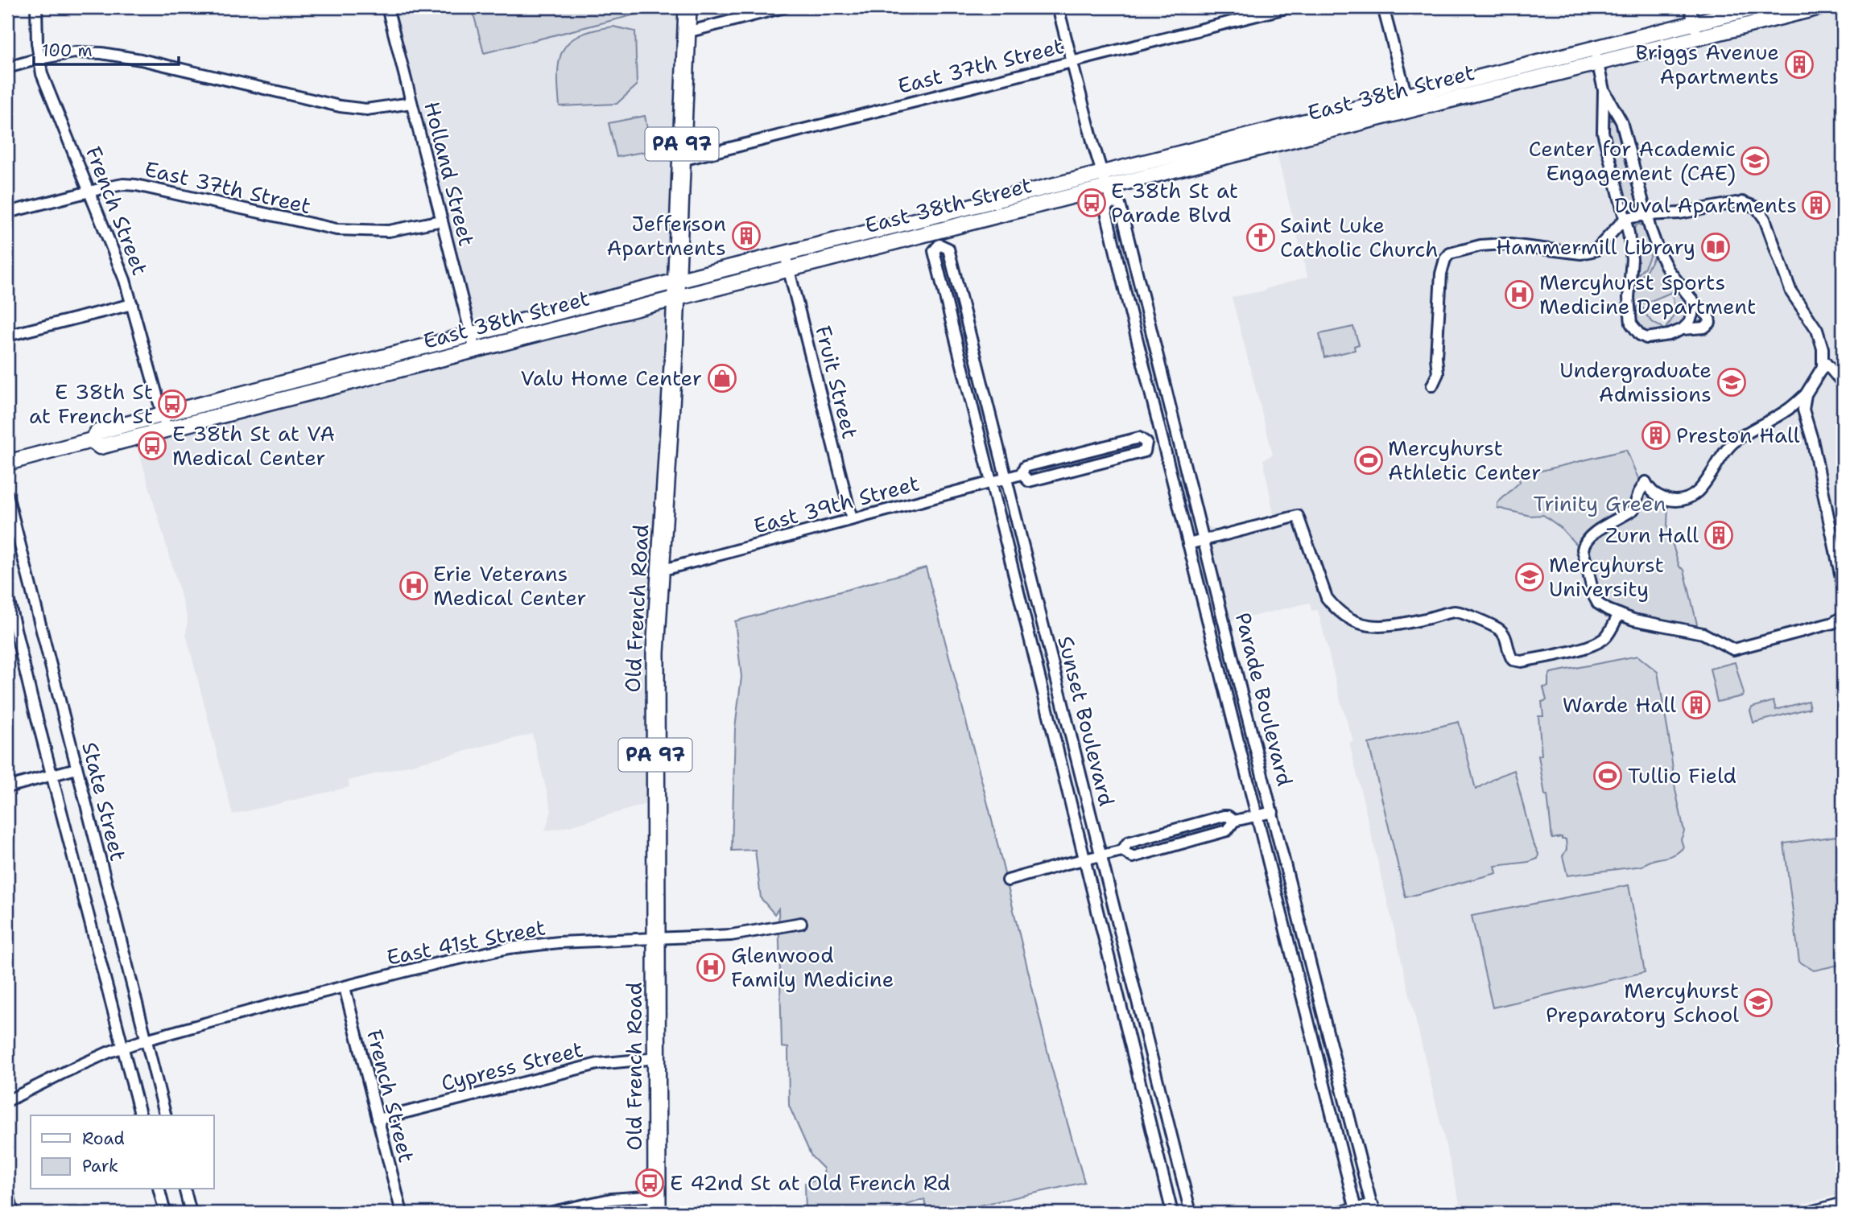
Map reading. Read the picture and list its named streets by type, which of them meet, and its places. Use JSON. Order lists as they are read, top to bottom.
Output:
{
  "streets": {
    "main road": ["East 38th Street", "PA 97", "Old French Road"],
    "street": [
      "East 37th Street",
      "Holland Street",
      "French Street",
      "Fruit Street",
      "East 39th Street",
      "Parade Boulevard",
      "Sunset Boulevard",
      "State Street",
      "East 41st Street",
      "Cypress Street"
    ]
  },
  "crossings": [
    ["East 37th Street", "Holland Street"],
    ["East 37th Street", "French Street"],
    ["East 37th Street", "Old French Road"],
    ["East 37th Street", "Parade Boulevard"],
    ["East 38th Street", "Holland Street"],
    ["East 38th Street", "French Street"],
    ["East 38th Street", "Fruit Street"],
    ["East 38th Street", "Old French Road"],
    ["East 38th Street", "Parade Boulevard"],
    ["East 38th Street", "Sunset Boulevard"],
    ["French Street", "East 41st Street"],
    ["French Street", "Cypress Street"],
    ["Fruit Street", "East 39th Street"],
    ["East 39th Street", "Old French Road"],
    ["East 39th Street", "Parade Boulevard"],
    ["East 39th Street", "Sunset Boulevard"],
    ["Old French Road", "East 41st Street"],
    ["Old French Road", "Cypress Street"],
    ["State Street", "East 41st Street"]
  ],
  "parks": ["Trinity Green"],
  "places": {
    "building": [
      "Briggs Avenue Apartments",
      "Duval Apartments",
      "Jefferson Apartments",
      "Preston Hall",
      "Zurn Hall",
      "Warde Hall"
    ],
    "school or university": [
      "Center for Academic Engagement (CAE)",
      "Undergraduate Admissions",
      "Mercyhurst University",
      "Mercyhurst Preparatory School"
    ],
    "bus stop": [
      "E 38th St at Parade Blvd",
      "E 38th St at French St",
      "E 38th St at VA Medical Center",
      "E 42nd St at Old French Rd"
    ],
    "church": ["Saint Luke Catholic Church"],
    "library": ["Hammermill Library"],
    "hospital": ["Mercyhurst Sports Medicine Department", "Erie Veterans Medical Center", "Glenwood Family Medicine"],
    "shop": ["Valu Home Center"],
    "sports": ["Mercyhurst Athletic Center", "Tullio Field"]
  },
  "legend": ["Road", "Park"],
  "scale_bar": "100 m"
}
